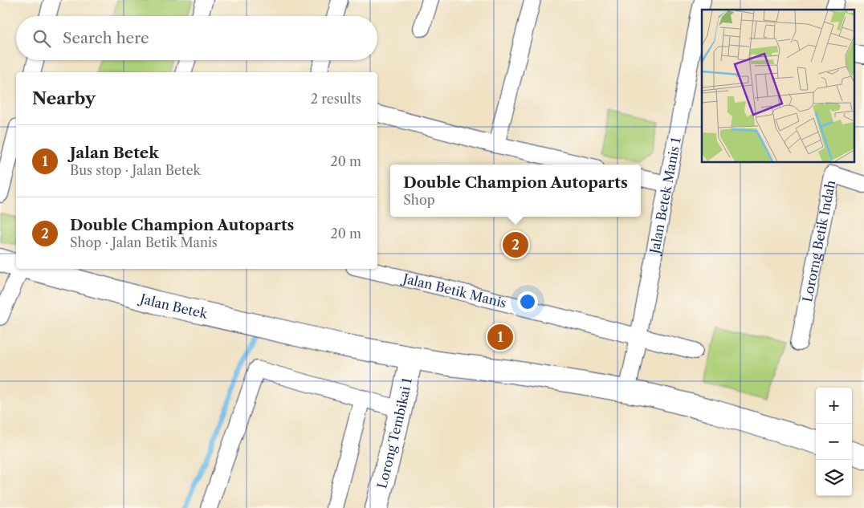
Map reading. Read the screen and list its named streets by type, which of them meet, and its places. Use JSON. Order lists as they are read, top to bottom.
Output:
{
  "streets": {
    "street": [
      "Jalan Betek Manis 1",
      "Lororng Betik Indah",
      "Jalan Betik Manis",
      "Jalan Betek",
      "Lorong Tembikai 1"
    ]
  },
  "crossings": [
    ["Jalan Betek Manis 1", "Jalan Betik Manis"],
    ["Jalan Betek Manis 1", "Jalan Betek"],
    ["Jalan Betek", "Lorong Tembikai 1"]
  ],
  "page": {
    "search": "Search here",
    "heading": ["Nearby", "2 results"],
    "list": [
      {
        "mark": "1",
        "name": "Jalan Betek",
        "note": "Bus stop · Jalan Betek",
        "value": "20 m"
      },
      {
        "mark": "2",
        "name": "Double Champion Autoparts",
        "note": "Shop · Jalan Betik Manis",
        "value": "20 m"
      }
    ],
    "popup": ["Double Champion Autoparts", "Shop"],
    "pins": ["2", "1"],
    "map_buttons": ["+", "−"]
  }
}
